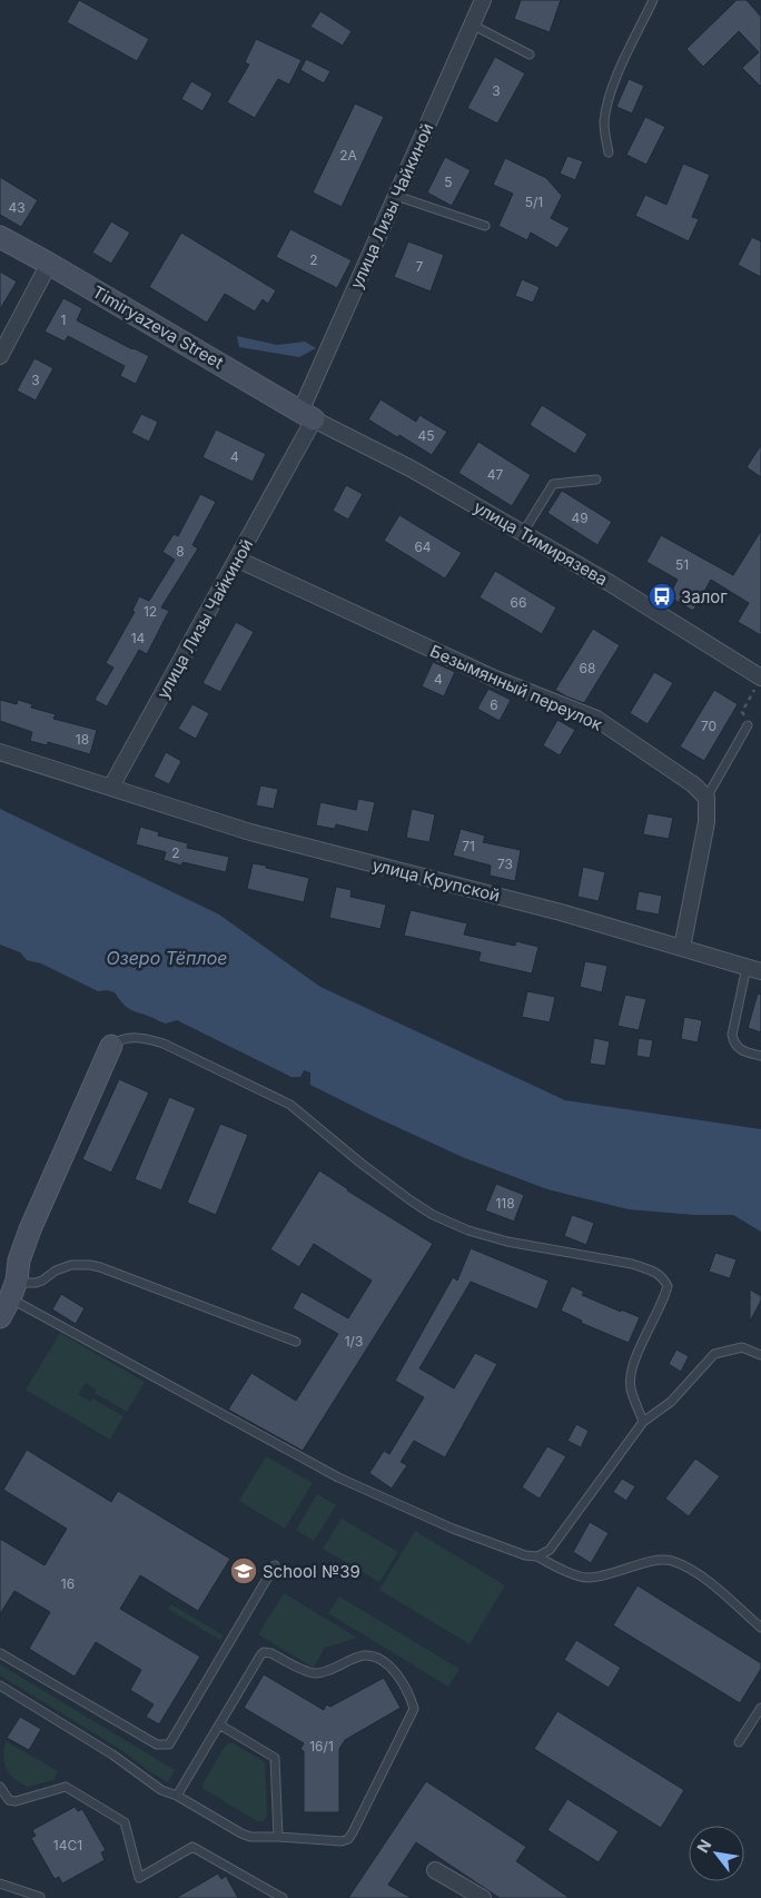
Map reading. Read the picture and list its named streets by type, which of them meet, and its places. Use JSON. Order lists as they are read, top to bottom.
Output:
{
  "streets": {
    "street": [
      "улица Лизы Чайкиной",
      "Timiryazeva Street",
      "улица Тимирязева",
      "Безымянный переулок",
      "улица Крупской"
    ]
  },
  "crossings": [
    ["улица Лизы Чайкиной", "Timiryazeva Street"],
    ["улица Лизы Чайкиной", "улица Тимирязева"],
    ["улица Лизы Чайкиной", "Безымянный переулок"],
    ["улица Лизы Чайкиной", "улица Крупской"],
    ["Timiryazeva Street", "улица Тимирязева"]
  ],
  "water": ["Озеро Тёплое"],
  "places": {
    "bus stop": ["Залог"],
    "school or university": ["School №39"]
  },
  "house_numbers": [
    "3",
    "2А",
    "5",
    "5/1",
    "43",
    "2",
    "7",
    "1",
    "3",
    "45",
    "4",
    "47",
    "49",
    "64",
    "8",
    "51",
    "66",
    "12",
    "14",
    "68",
    "4",
    "6",
    "70",
    "18",
    "71",
    "2",
    "73",
    "118",
    "1/3",
    "16",
    "16/1",
    "14С1"
  ],
  "north": "top left"
}
